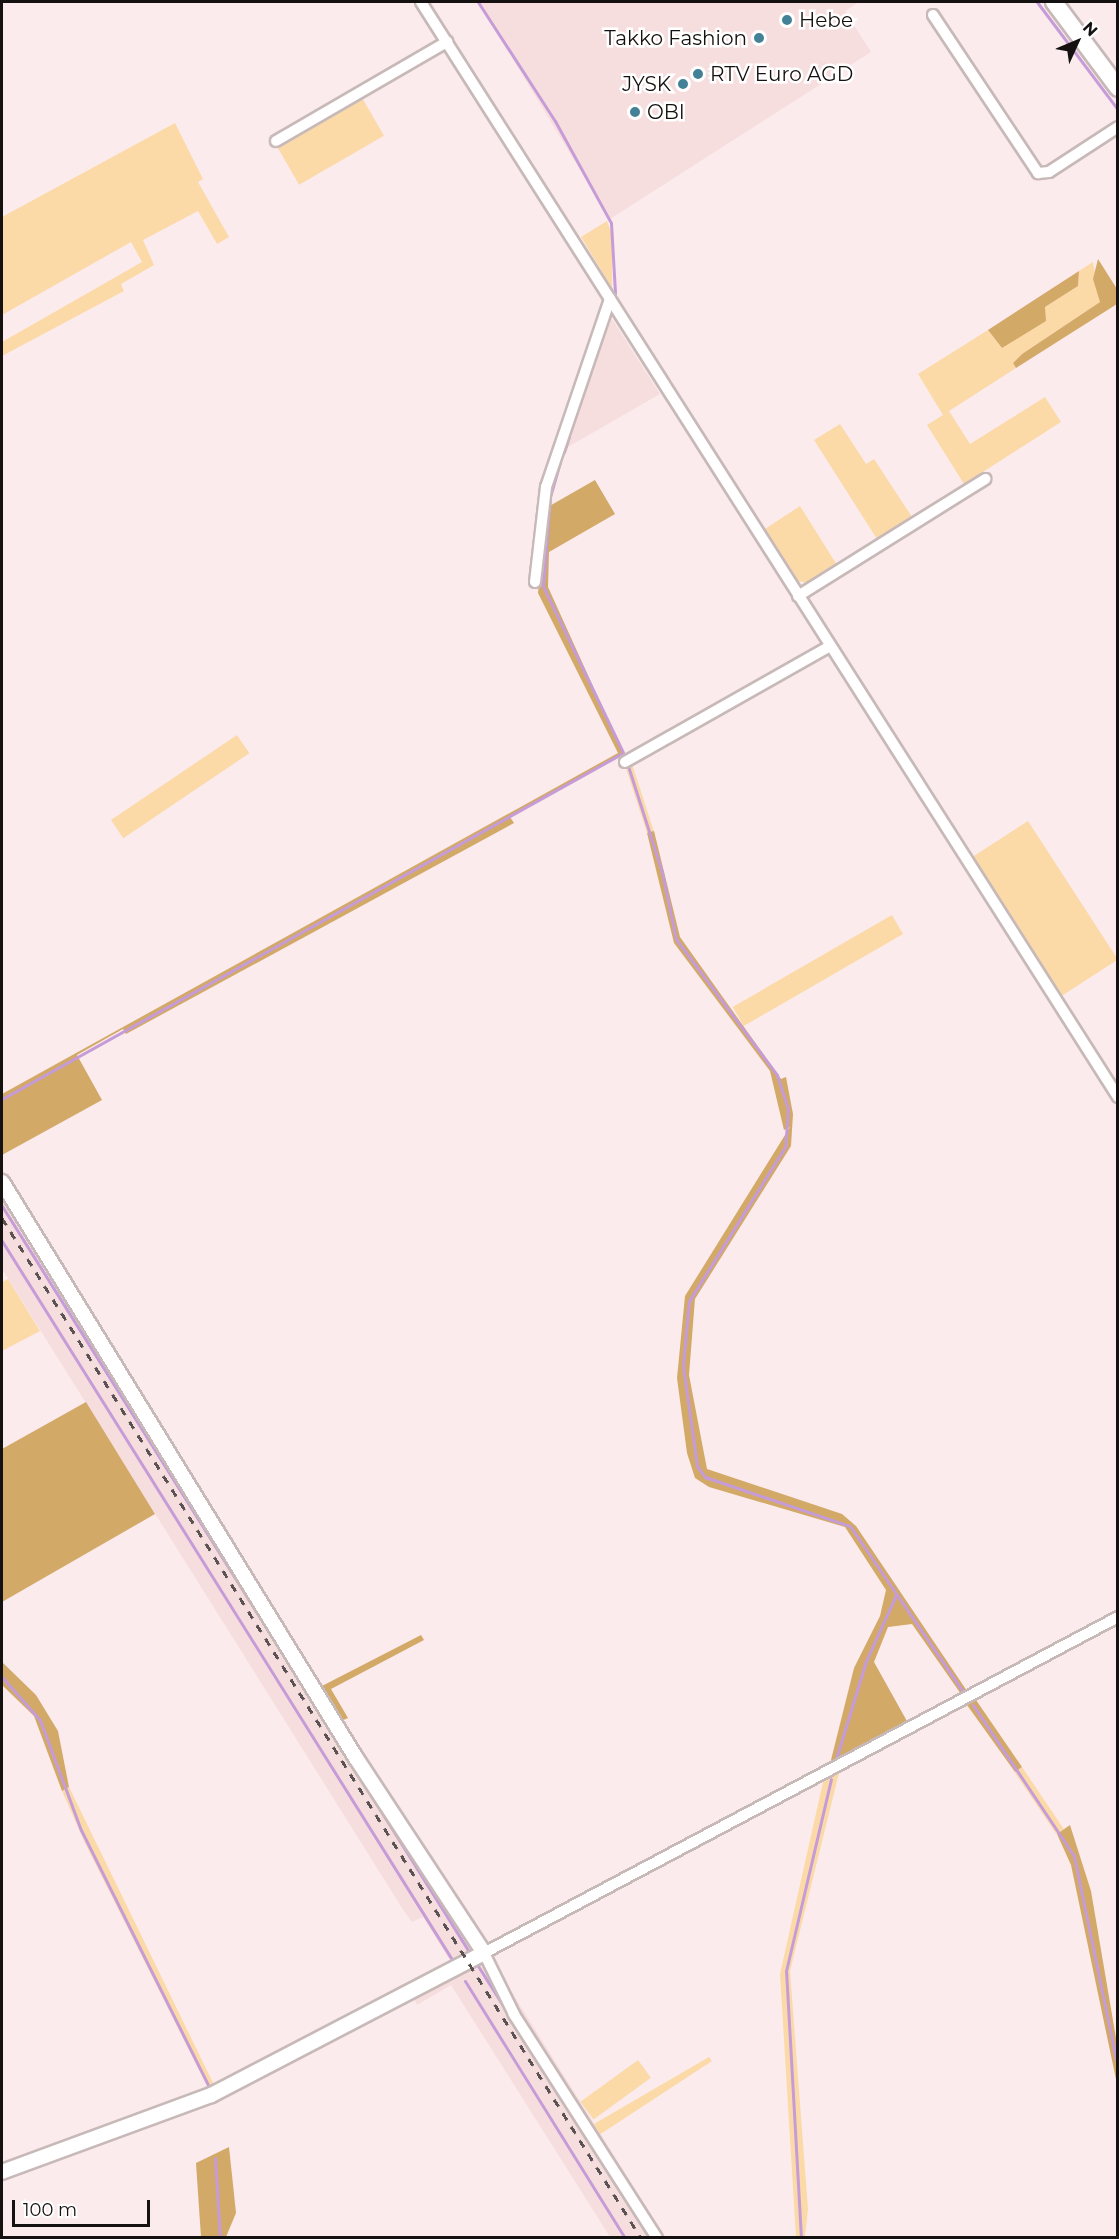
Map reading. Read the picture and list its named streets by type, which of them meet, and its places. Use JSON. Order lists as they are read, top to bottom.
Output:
{
  "places": [
    "Hebe",
    "Takko Fashion",
    "RTV Euro AGD",
    "JYSK",
    "OBI"
  ],
  "scale_bar": "100 m",
  "north": "top right"
}
